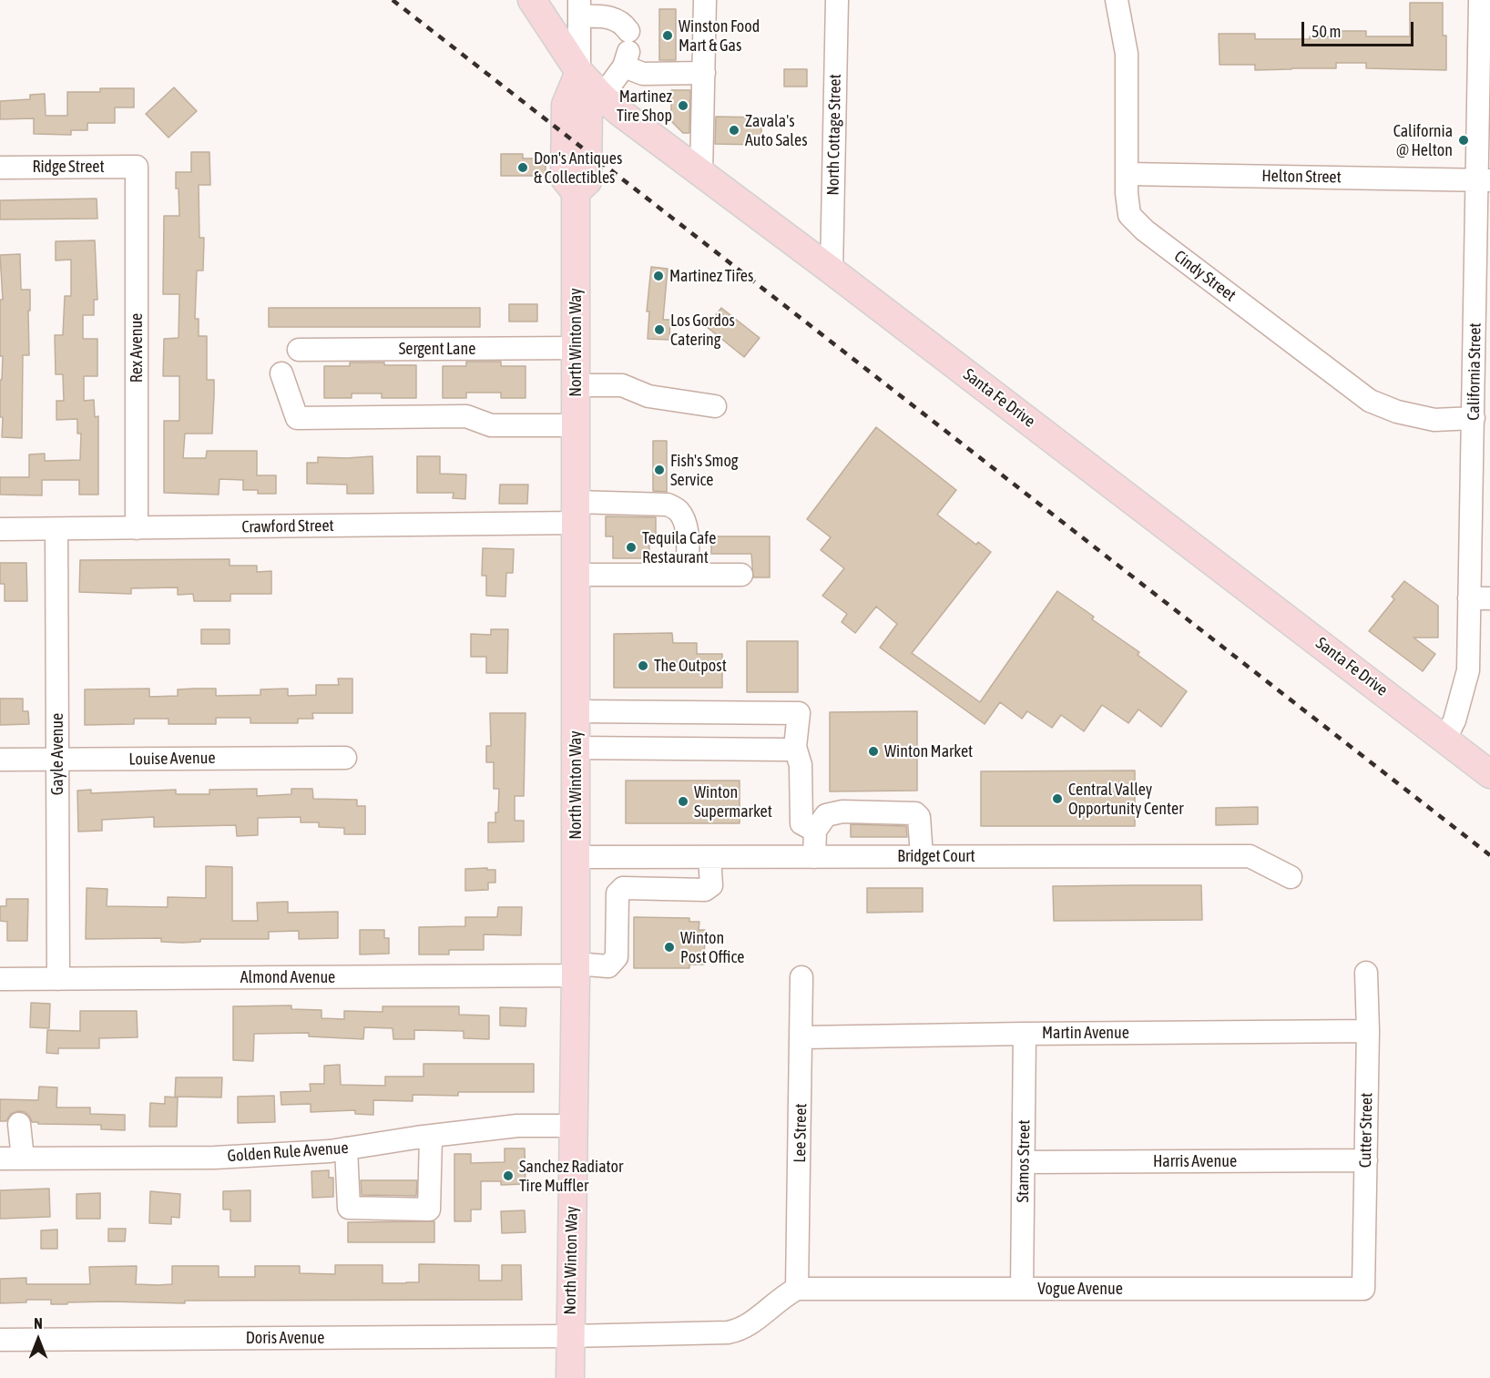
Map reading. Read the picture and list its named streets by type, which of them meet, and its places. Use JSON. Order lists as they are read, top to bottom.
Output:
{
  "streets": {
    "main road": ["North Winton Way", "Santa Fe Drive"],
    "street": [
      "North Cottage Street",
      "Ridge Street",
      "Helton Street",
      "Cindy Street",
      "Rex Avenue",
      "Sergent Lane",
      "California Street",
      "Crawford Street",
      "Gayle Avenue",
      "Louise Avenue",
      "Bridget Court",
      "Almond Avenue",
      "Martin Avenue",
      "Cutter Street",
      "Lee Street",
      "Golden Rule Avenue",
      "Stamos Street",
      "Harris Avenue",
      "Vogue Avenue",
      "Doris Avenue"
    ]
  },
  "crossings": [
    ["North Cottage Street", "Santa Fe Drive"],
    ["Ridge Street", "Rex Avenue"],
    ["Helton Street", "Cindy Street"],
    ["Helton Street", "California Street"],
    ["Cindy Street", "California Street"],
    ["North Winton Way", "Sergent Lane"],
    ["North Winton Way", "Santa Fe Drive"],
    ["North Winton Way", "Crawford Street"],
    ["North Winton Way", "Bridget Court"],
    ["North Winton Way", "Almond Avenue"],
    ["North Winton Way", "Golden Rule Avenue"],
    ["North Winton Way", "Doris Avenue"],
    ["Rex Avenue", "Crawford Street"],
    ["California Street", "Santa Fe Drive"],
    ["Crawford Street", "Gayle Avenue"],
    ["Gayle Avenue", "Louise Avenue"],
    ["Gayle Avenue", "Almond Avenue"],
    ["Bridget Court", "Almond Avenue"],
    ["Martin Avenue", "Cutter Street"],
    ["Martin Avenue", "Lee Street"],
    ["Martin Avenue", "Stamos Street"],
    ["Cutter Street", "Harris Avenue"],
    ["Cutter Street", "Vogue Avenue"],
    ["Lee Street", "Vogue Avenue"],
    ["Lee Street", "Doris Avenue"],
    ["Stamos Street", "Harris Avenue"],
    ["Stamos Street", "Vogue Avenue"],
    ["Vogue Avenue", "Doris Avenue"]
  ],
  "places": [
    "Winston Food Mart & Gas",
    "Martinez Tire Shop",
    "Zavala's Auto Sales",
    "California @ Helton",
    "Don's Antiques & Collectibles",
    "Martinez Tires",
    "Los Gordos Catering",
    "Fish's Smog Service",
    "Tequila Cafe Restaurant",
    "The Outpost",
    "Winton Market",
    "Central Valley Opportunity Center",
    "Winton Supermarket",
    "Winton Post Office",
    "Sanchez Radiator Tire Muffler"
  ],
  "scale_bar": "50 m",
  "north": "top"
}
